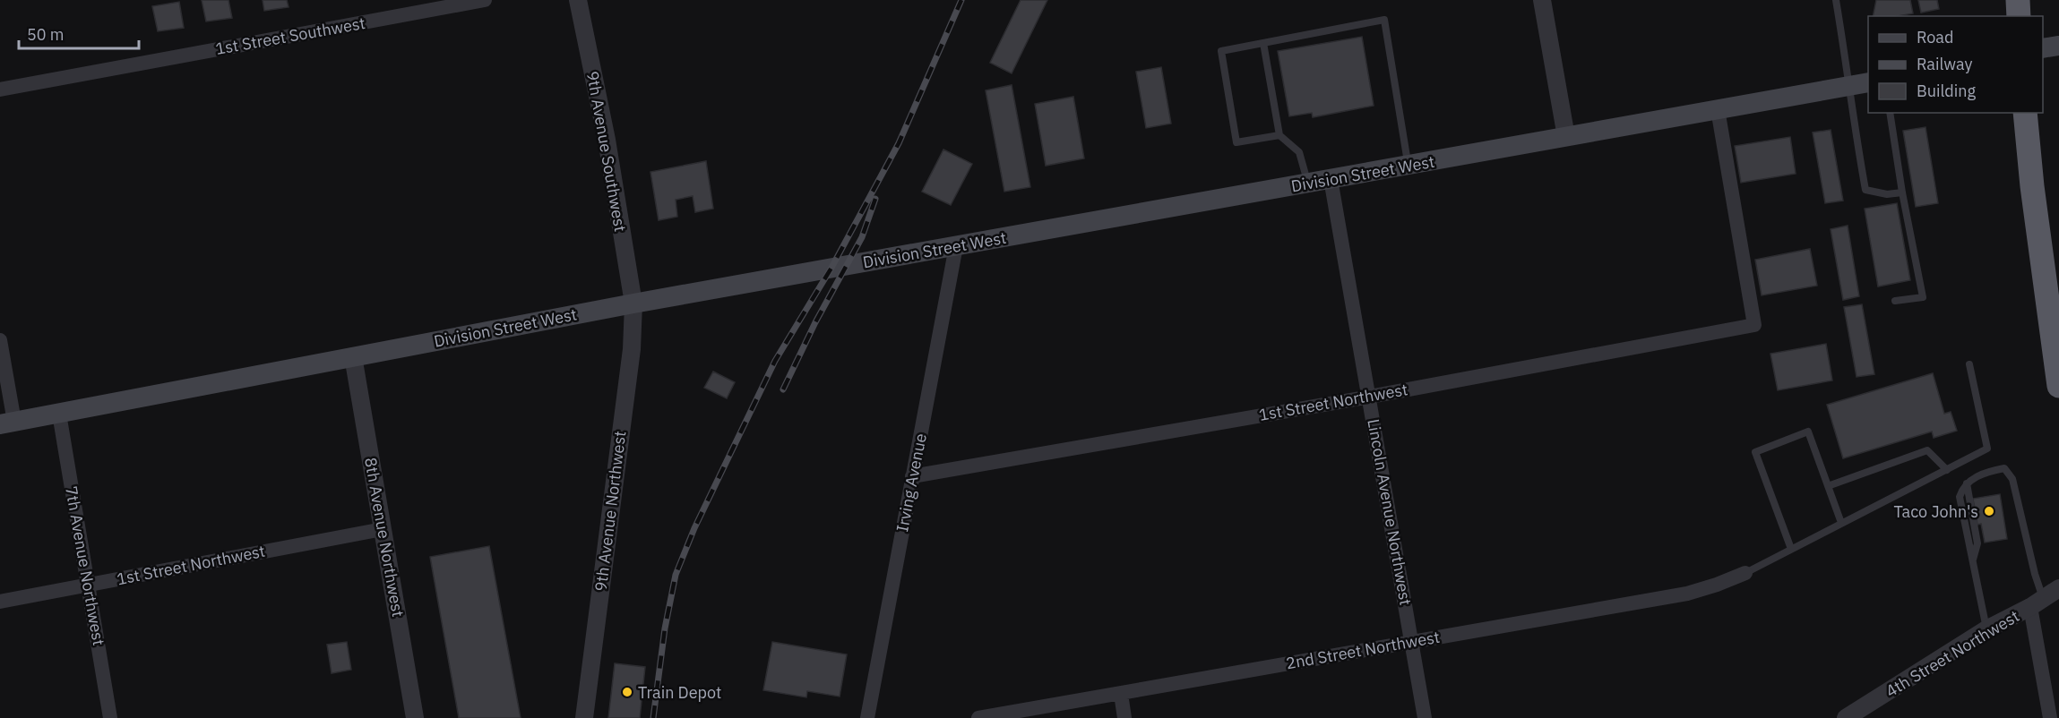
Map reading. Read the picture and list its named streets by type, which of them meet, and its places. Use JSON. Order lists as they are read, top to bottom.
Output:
{
  "streets": {
    "main road": ["Division Street West"],
    "street": [
      "1st Street Southwest",
      "9th Avenue Southwest",
      "1st Street Northwest",
      "Irving Avenue",
      "9th Avenue Northwest",
      "Lincoln Avenue Northwest",
      "8th Avenue Northwest",
      "7th Avenue Northwest",
      "2nd Street Northwest",
      "4th Street Northwest"
    ]
  },
  "crossings": [
    ["9th Avenue Southwest", "Division Street West"],
    ["9th Avenue Southwest", "9th Avenue Northwest"],
    ["Division Street West", "1st Street Northwest"],
    ["Division Street West", "Irving Avenue"],
    ["Division Street West", "9th Avenue Northwest"],
    ["Division Street West", "Lincoln Avenue Northwest"],
    ["Division Street West", "8th Avenue Northwest"],
    ["Division Street West", "7th Avenue Northwest"],
    ["1st Street Northwest", "Irving Avenue"],
    ["1st Street Northwest", "Lincoln Avenue Northwest"],
    ["1st Street Northwest", "8th Avenue Northwest"],
    ["1st Street Northwest", "7th Avenue Northwest"],
    ["Lincoln Avenue Northwest", "2nd Street Northwest"]
  ],
  "places": ["Taco John's", "Train Depot"],
  "legend": ["Road", "Railway", "Building"],
  "scale_bar": "50 m"
}
